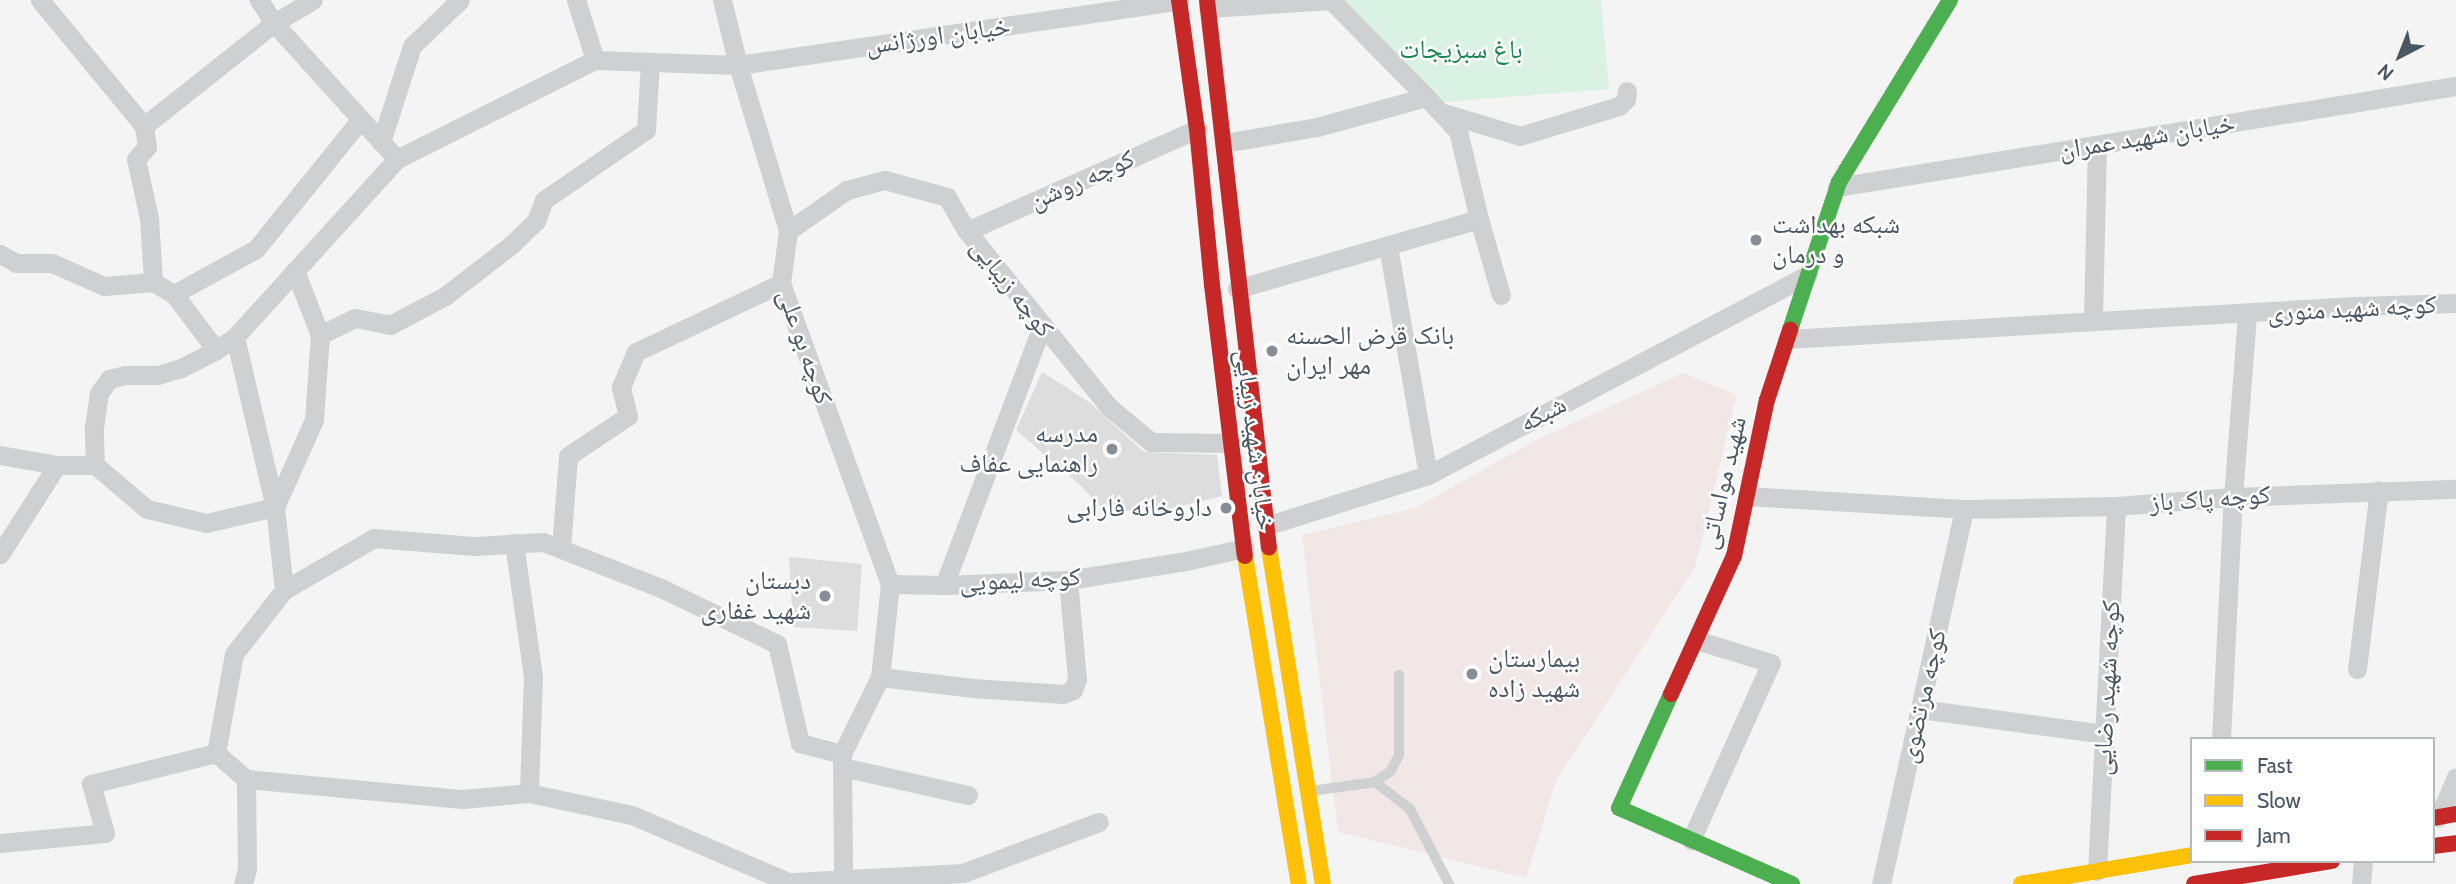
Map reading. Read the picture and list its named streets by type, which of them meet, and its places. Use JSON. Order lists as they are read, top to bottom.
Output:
{
  "streets": {
    "main road": ["خیابان شهید زیبایی", "شهید مواساتی"],
    "street": [
      "خیابان اورژانس",
      "خیابان شهید عمران",
      "کوچه روشن",
      "کوچه زیبایی",
      "کوچه شهید منوری",
      "کوچه بو علی",
      "شبکه",
      "کوچه پاک باز",
      "کوچه لیمویی",
      "کوچه شهید رضایی",
      "کوچه مرتضوی"
    ]
  },
  "crossings": [
    ["خیابان اورژانس", "کوچه بو علی"],
    ["خیابان اورژانس", "خیابان شهید زیبایی"],
    ["خیابان شهید عمران", "شهید مواساتی"],
    ["کوچه روشن", "کوچه زیبایی"],
    ["کوچه روشن", "خیابان شهید زیبایی"],
    ["کوچه زیبایی", "کوچه بو علی"],
    ["کوچه زیبایی", "خیابان شهید زیبایی"],
    ["کوچه زیبایی", "کوچه لیمویی"],
    ["کوچه شهید منوری", "شهید مواساتی"],
    ["شبکه", "خیابان شهید زیبایی"],
    ["شبکه", "شهید مواساتی"],
    ["خیابان شهید زیبایی", "کوچه لیمویی"],
    ["شهید مواساتی", "کوچه پاک باز"],
    ["کوچه پاک باز", "کوچه شهید رضایی"],
    ["کوچه پاک باز", "کوچه مرتضوی"]
  ],
  "parks": ["باغ سبزیجات"],
  "places": [
    "شبکه بهداشت و درمان",
    "بانک قرض الحسنه مهر ایران",
    "مدرسه راهنمایی عفاف",
    "داروخانه فارابی",
    "دبستان شهید غفاری",
    "بیمارستان شهید زاده"
  ],
  "legend": ["Fast", "Slow", "Jam"],
  "north": "bottom left"
}
